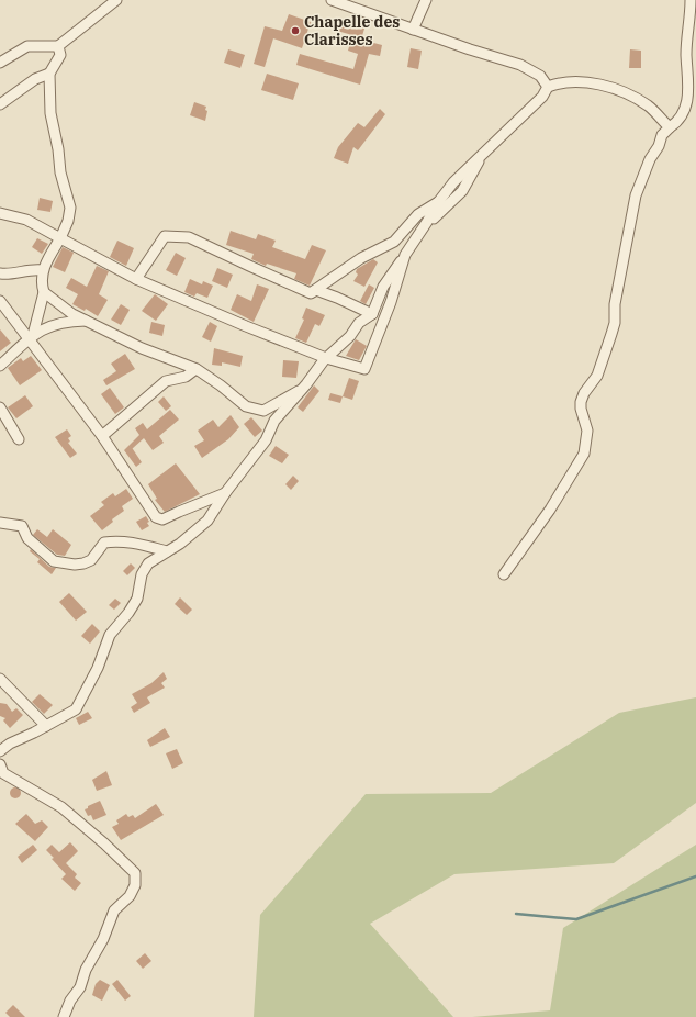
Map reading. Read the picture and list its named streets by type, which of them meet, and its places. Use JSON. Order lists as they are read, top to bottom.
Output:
{
  "places": ["Chapelle des Clarisses"]
}
